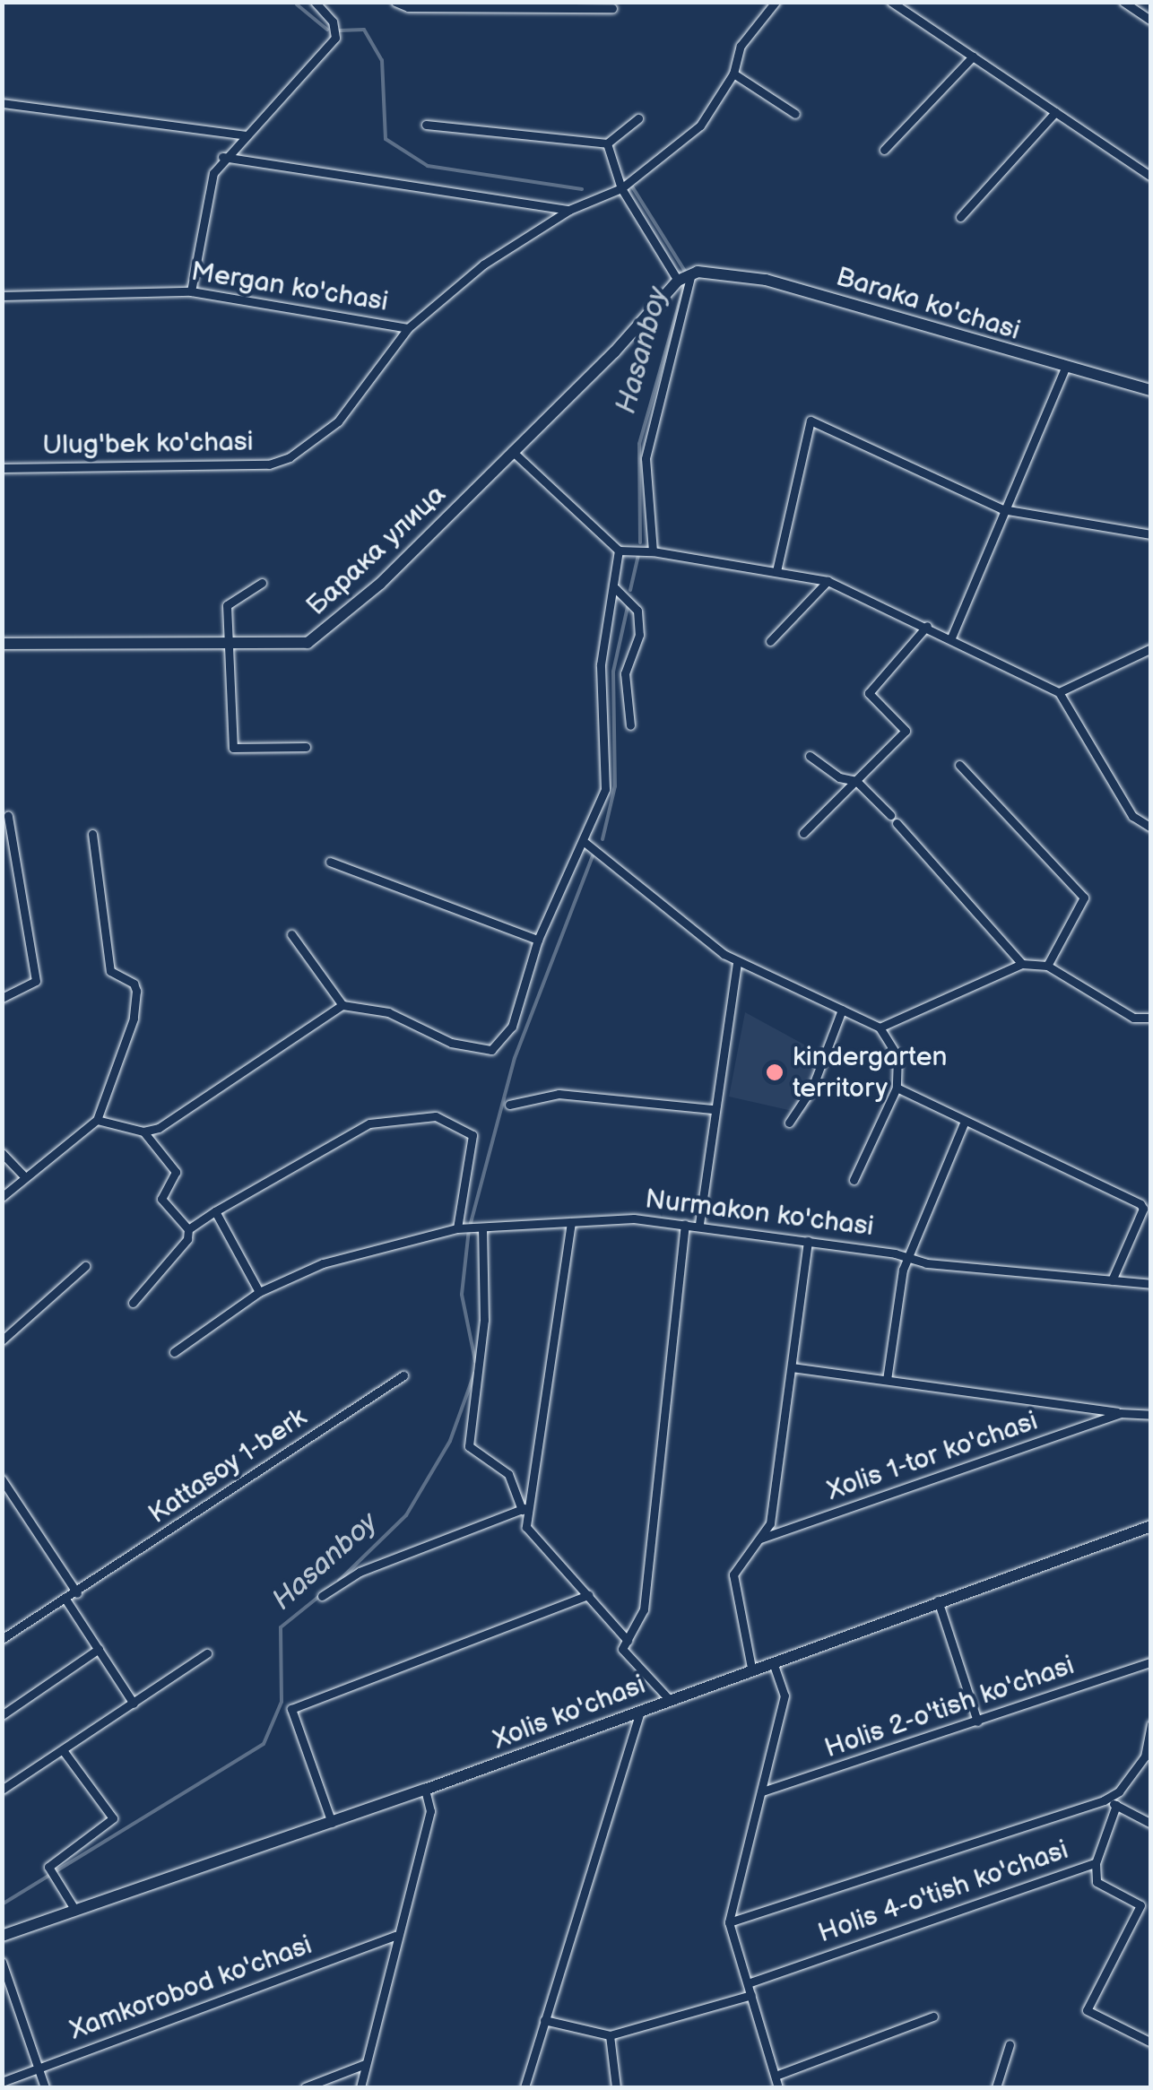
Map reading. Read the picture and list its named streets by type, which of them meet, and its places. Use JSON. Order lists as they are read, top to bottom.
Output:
{
  "streets": {
    "main road": ["Baraka ko'chasi", "Барака улица", "Xolis ko'chasi"],
    "street": [
      "Mergan ko'chasi",
      "Ulug'bek ko'chasi",
      "Nurmakon ko'chasi",
      "Xolis 1-tor ko'chasi",
      "Kattasoy 1-berk",
      "Holis 2-o'tish ko'chasi",
      "Holis 4-o'tish ko'chasi",
      "Xamkorobod ko'chasi"
    ]
  },
  "crossings": [
    ["Mergan ko'chasi", "Ulug'bek ko'chasi"],
    ["Baraka ko'chasi", "Барака улица"]
  ],
  "water": ["Hasanboy"],
  "places": ["kindergarten territory"]
}
